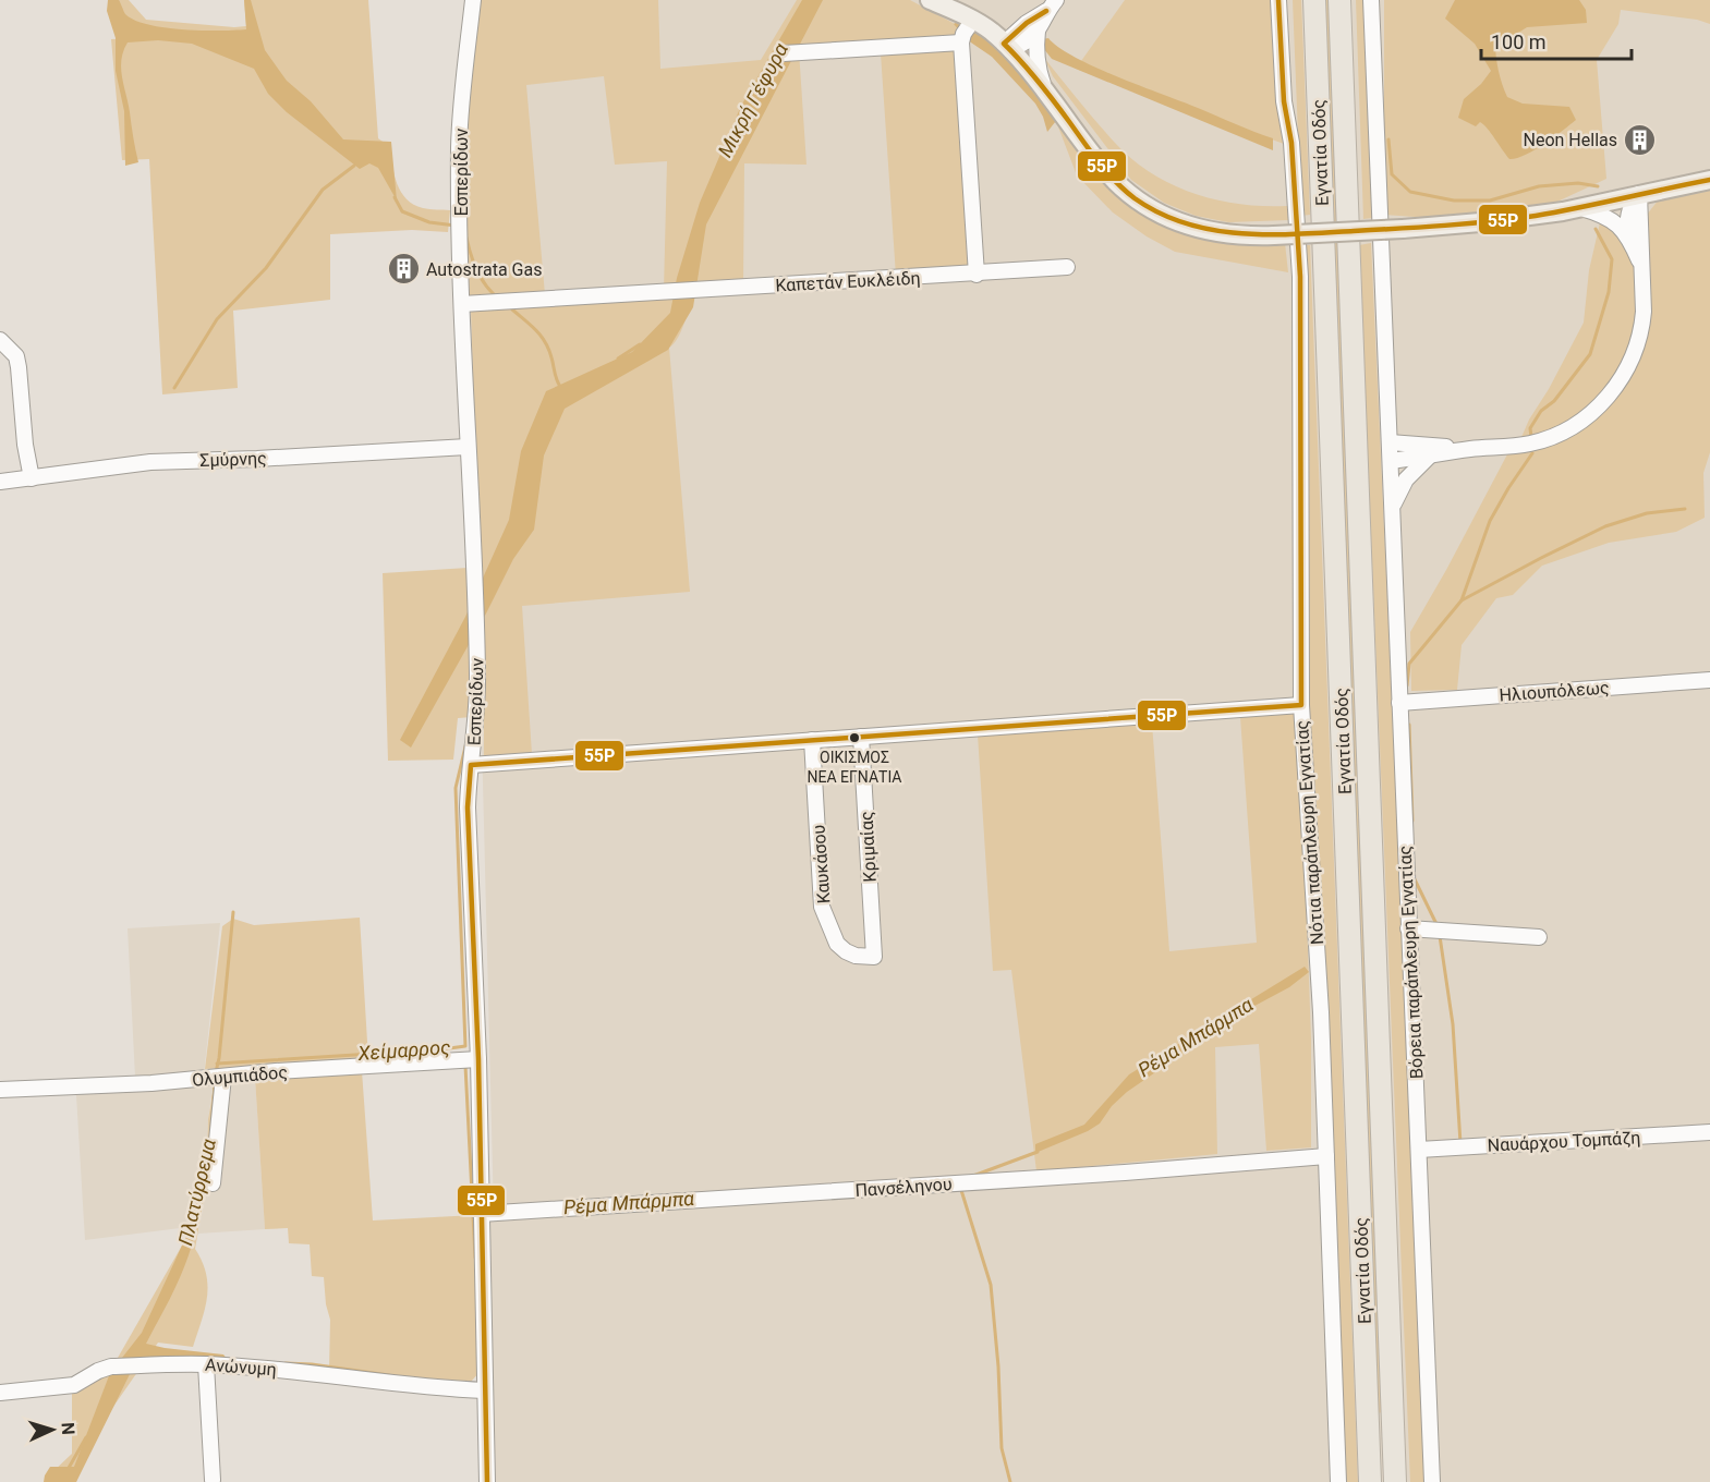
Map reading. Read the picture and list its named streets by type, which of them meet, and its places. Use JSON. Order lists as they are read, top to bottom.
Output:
{
  "streets": {
    "highway": ["Εγνατία Οδός"],
    "street": [
      "Εσπερίδων",
      "Καπετάν Ευκλέιδη",
      "Σμύρνης",
      "Ηλιουπόλεως",
      "Νότια παράπλευρη Εγνατίας",
      "Κριμαίας",
      "Καυκάσου",
      "Βόρεια παράπλευρη Εγνατίας",
      "Ολυμπιάδος",
      "Ναυάρχου Τομπάζη",
      "Πανσέληνου",
      "Ανώνυμη"
    ]
  },
  "crossings": [
    ["Εσπερίδων", "Καπετάν Ευκλέιδη"],
    ["Εσπερίδων", "Σμύρνης"],
    ["Εσπερίδων", "Ολυμπιάδος"],
    ["Εσπερίδων", "Πανσέληνου"],
    ["Εσπερίδων", "Ανώνυμη"],
    ["Ηλιουπόλεως", "Βόρεια παράπλευρη Εγνατίας"],
    ["Νότια παράπλευρη Εγνατίας", "Πανσέληνου"],
    ["Κριμαίας", "Καυκάσου"],
    ["Βόρεια παράπλευρη Εγνατίας", "Ναυάρχου Τομπάζη"]
  ],
  "water": [
    "Μικρή Γέφυρα",
    "Ρέμα Μπάρμπα",
    "Χείμαρρος",
    "Πλατύρρεμα"
  ],
  "places": {
    "building": ["Neon Hellas", "Autostrata Gas"],
    "other": ["ΟΙΚΙΣΜΟΣ ΝΕΑ ΕΓΝΑΤΙΑ"]
  },
  "lines": ["transit line 55Ρ"],
  "scale_bar": "100 m",
  "north": "right"
}
